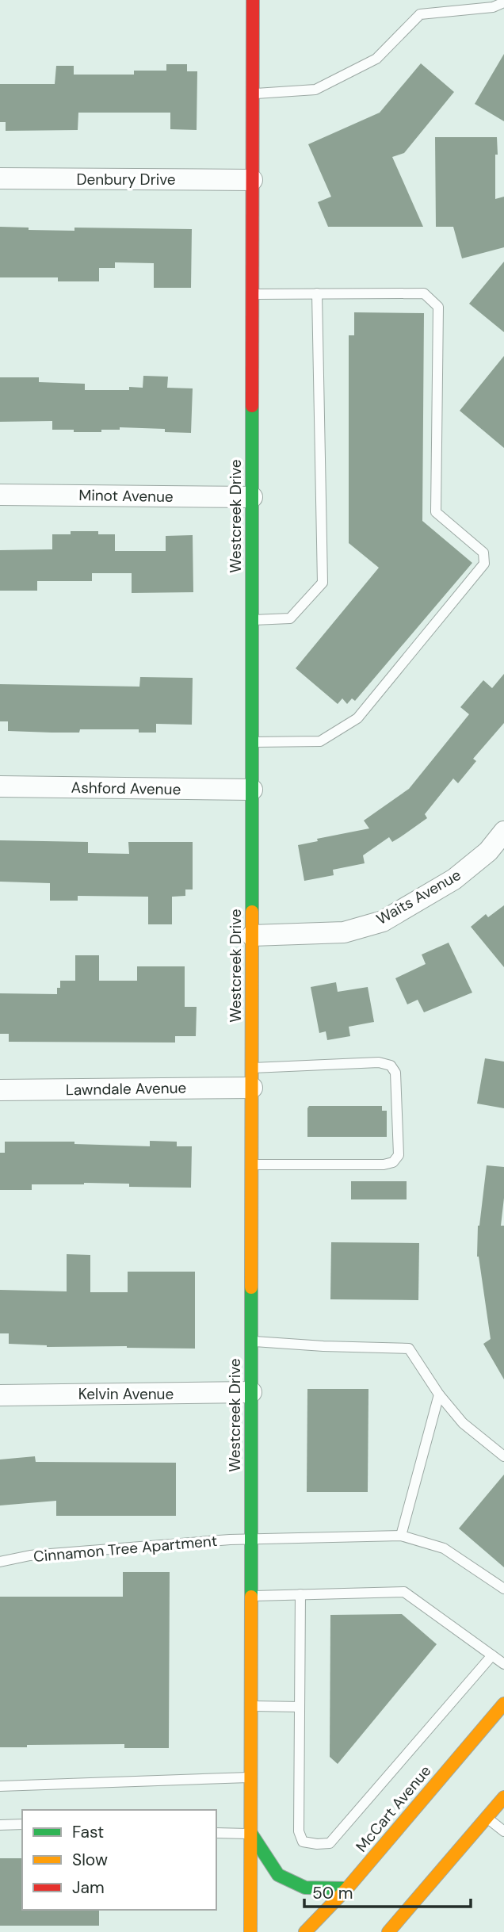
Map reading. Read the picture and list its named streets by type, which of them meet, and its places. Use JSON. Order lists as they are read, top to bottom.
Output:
{
  "streets": {
    "street": [
      "Denbury Drive",
      "Minot Avenue",
      "Westcreek Drive",
      "Ashford Avenue",
      "Waits Avenue",
      "Lawndale Avenue",
      "Kelvin Avenue",
      "McCart Avenue"
    ],
    "lane": ["Cinnamon Tree Apartment"]
  },
  "crossings": [
    ["Denbury Drive", "Westcreek Drive"],
    ["Minot Avenue", "Westcreek Drive"],
    ["Westcreek Drive", "Ashford Avenue"],
    ["Westcreek Drive", "Waits Avenue"],
    ["Westcreek Drive", "Lawndale Avenue"],
    ["Westcreek Drive", "Kelvin Avenue"],
    ["Westcreek Drive", "Cinnamon Tree Apartment"]
  ],
  "legend": ["Fast", "Slow", "Jam"],
  "scale_bar": "50 m"
}
